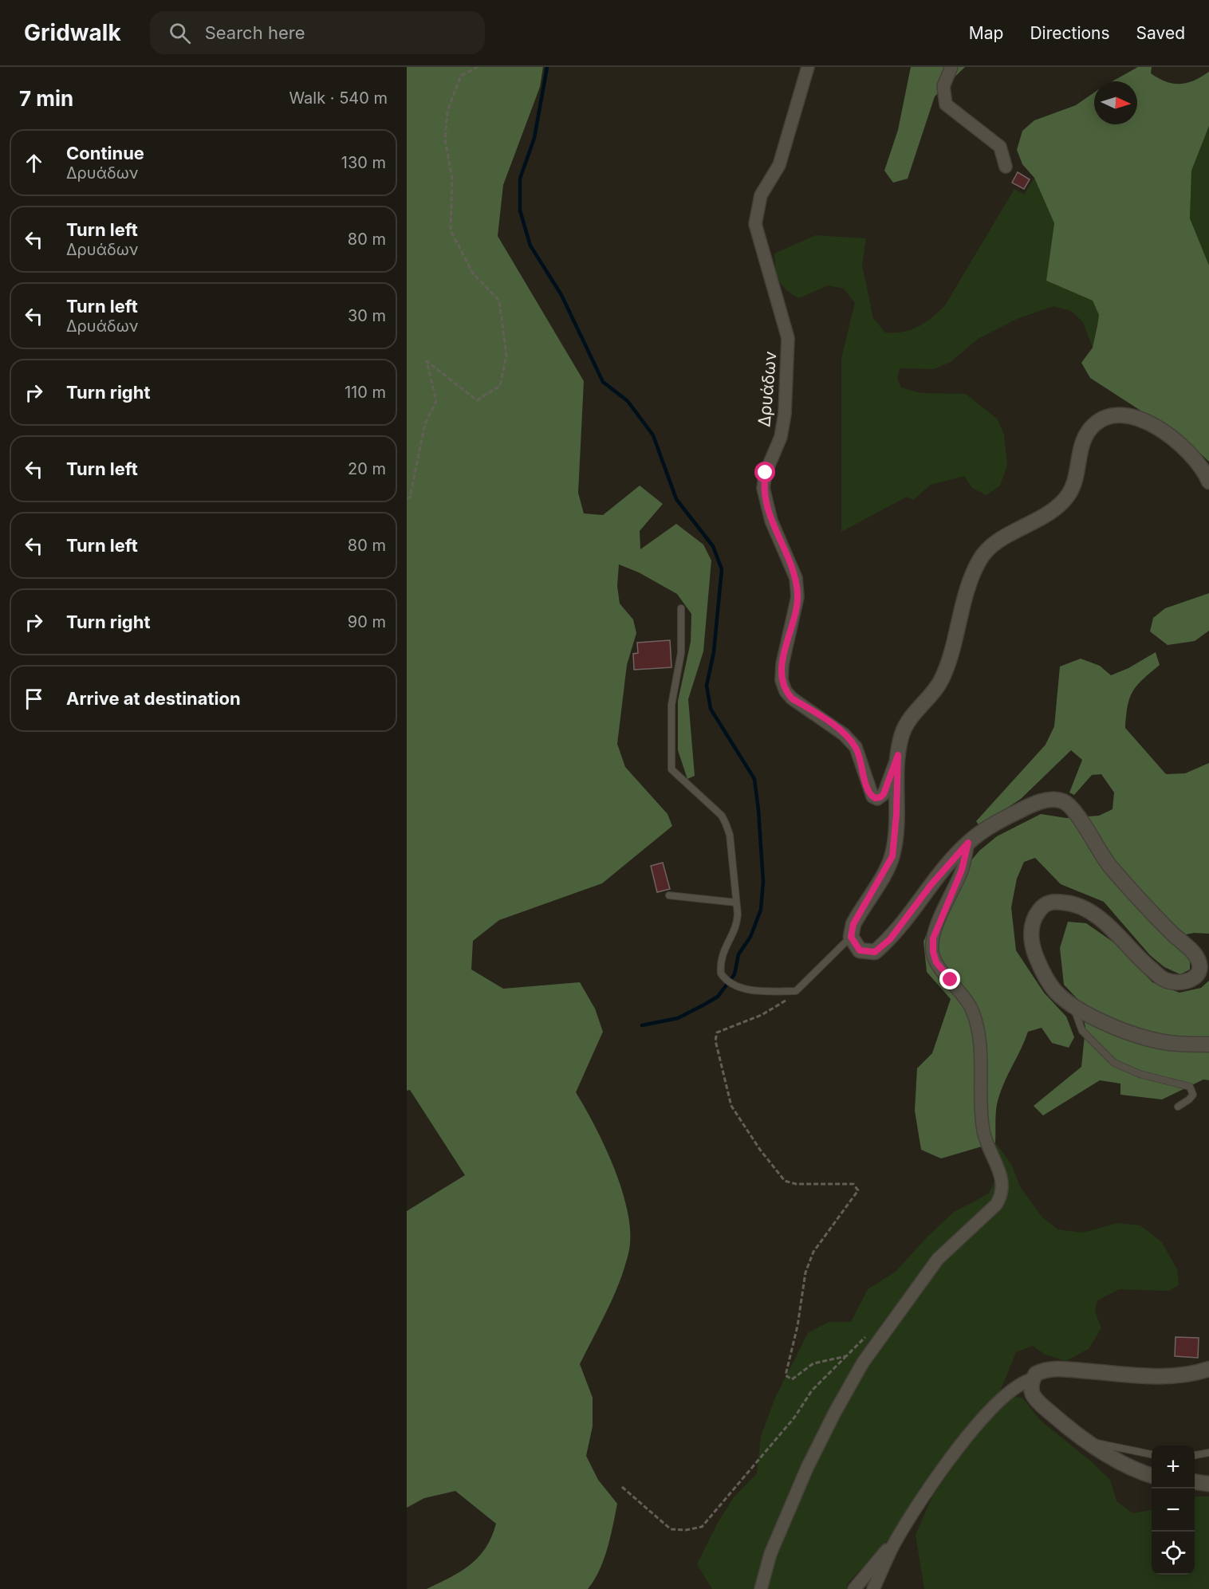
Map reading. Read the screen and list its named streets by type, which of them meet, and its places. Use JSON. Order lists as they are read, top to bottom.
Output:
{
  "streets": {
    "street": ["Δρυάδων"]
  },
  "north": "right",
  "page": {
    "header": "Gridwalk",
    "search": "Search here",
    "nav": ["Map", "Directions", "Saved"],
    "heading": ["7 min", "Walk · 540 m"],
    "list": [
      ["Continue", "Δρυάδων", "130 m"],
      ["Turn left", "Δρυάδων", "80 m"],
      ["Turn left", "Δρυάδων", "30 m"],
      ["Turn right", "110 m"],
      ["Turn left", "20 m"],
      ["Turn left", "80 m"],
      ["Turn right", "90 m"],
      "Arrive at destination"
    ],
    "map_buttons": ["+", "−"]
  }
}
